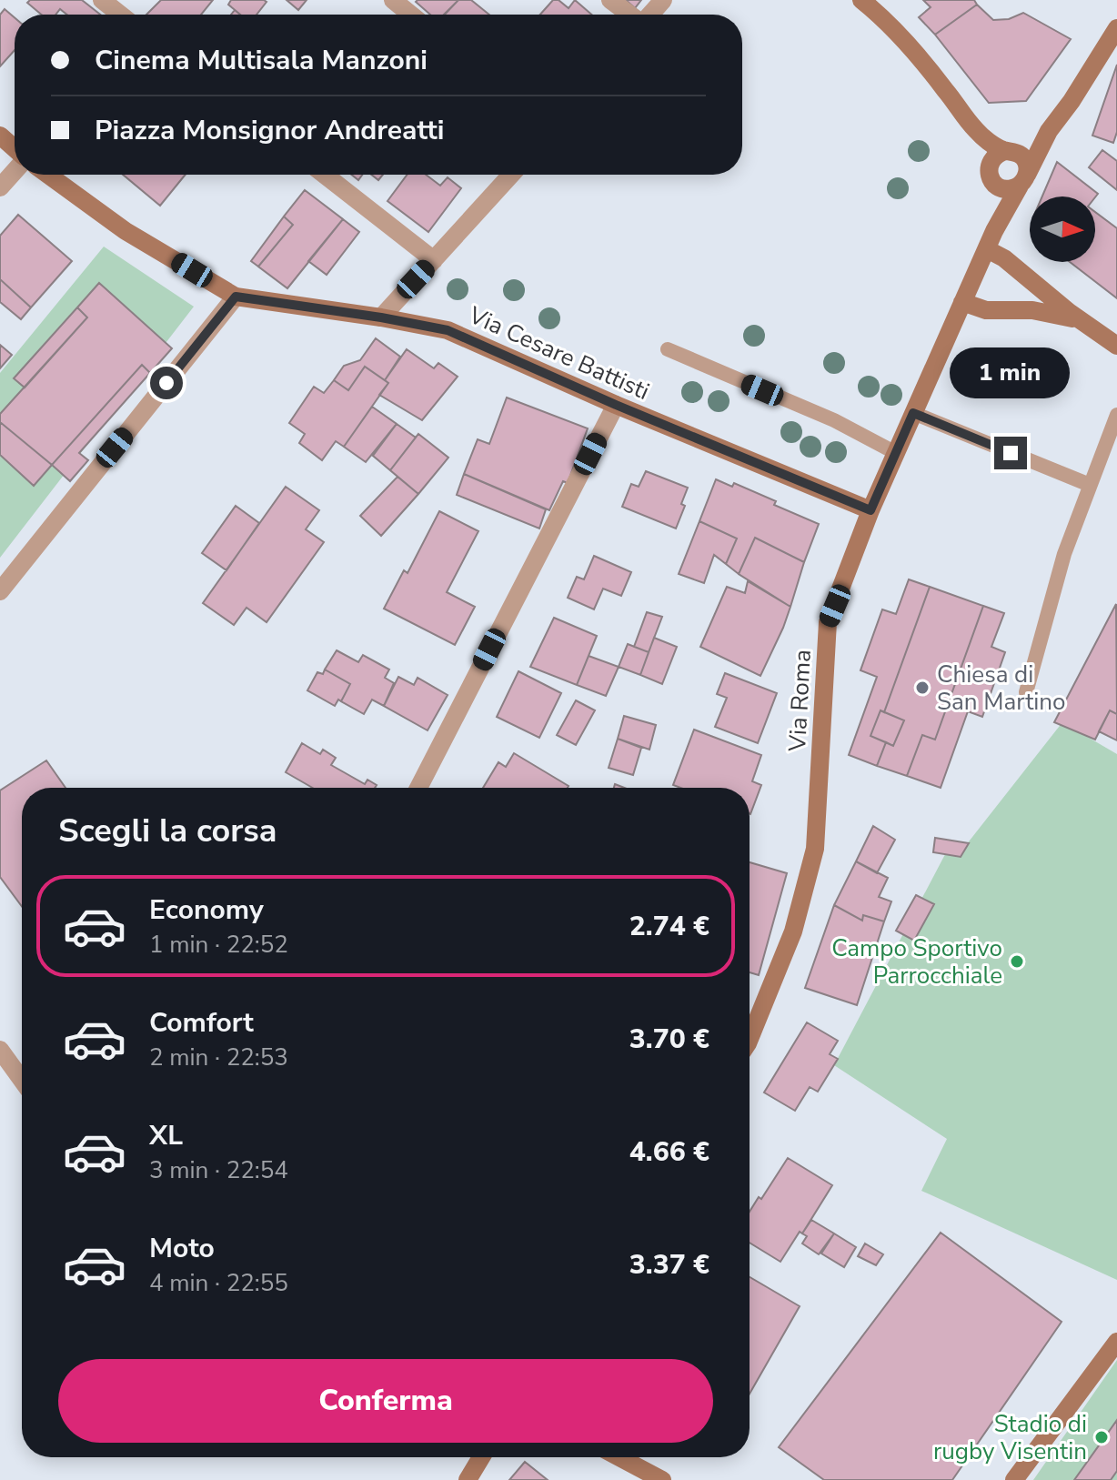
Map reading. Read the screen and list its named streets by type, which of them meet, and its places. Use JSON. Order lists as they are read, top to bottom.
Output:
{
  "streets": {
    "street": ["Via Cesare Battisti", "Via Roma"]
  },
  "crossings": [
    ["Via Cesare Battisti", "Via Roma"]
  ],
  "places": ["Chiesa di San Martino", "Campo Sportivo Parrocchiale", "Stadio di rugby Visentin"],
  "north": "right",
  "page": {
    "banner": ["Cinema Multisala Manzoni", "Piazza Monsignor Andreatti"],
    "bubble": "1 min",
    "heading": "Scegli la corsa",
    "list": [
      {
        "name": "Economy",
        "note": "1 min · 22:52",
        "value": "2.74 €"
      },
      {
        "name": "Comfort",
        "note": "2 min · 22:53",
        "value": "3.70 €"
      },
      {
        "name": "XL",
        "note": "3 min · 22:54",
        "value": "4.66 €"
      },
      {
        "name": "Moto",
        "note": "4 min · 22:55",
        "value": "3.37 €"
      }
    ],
    "buttons": "Conferma"
  }
}
